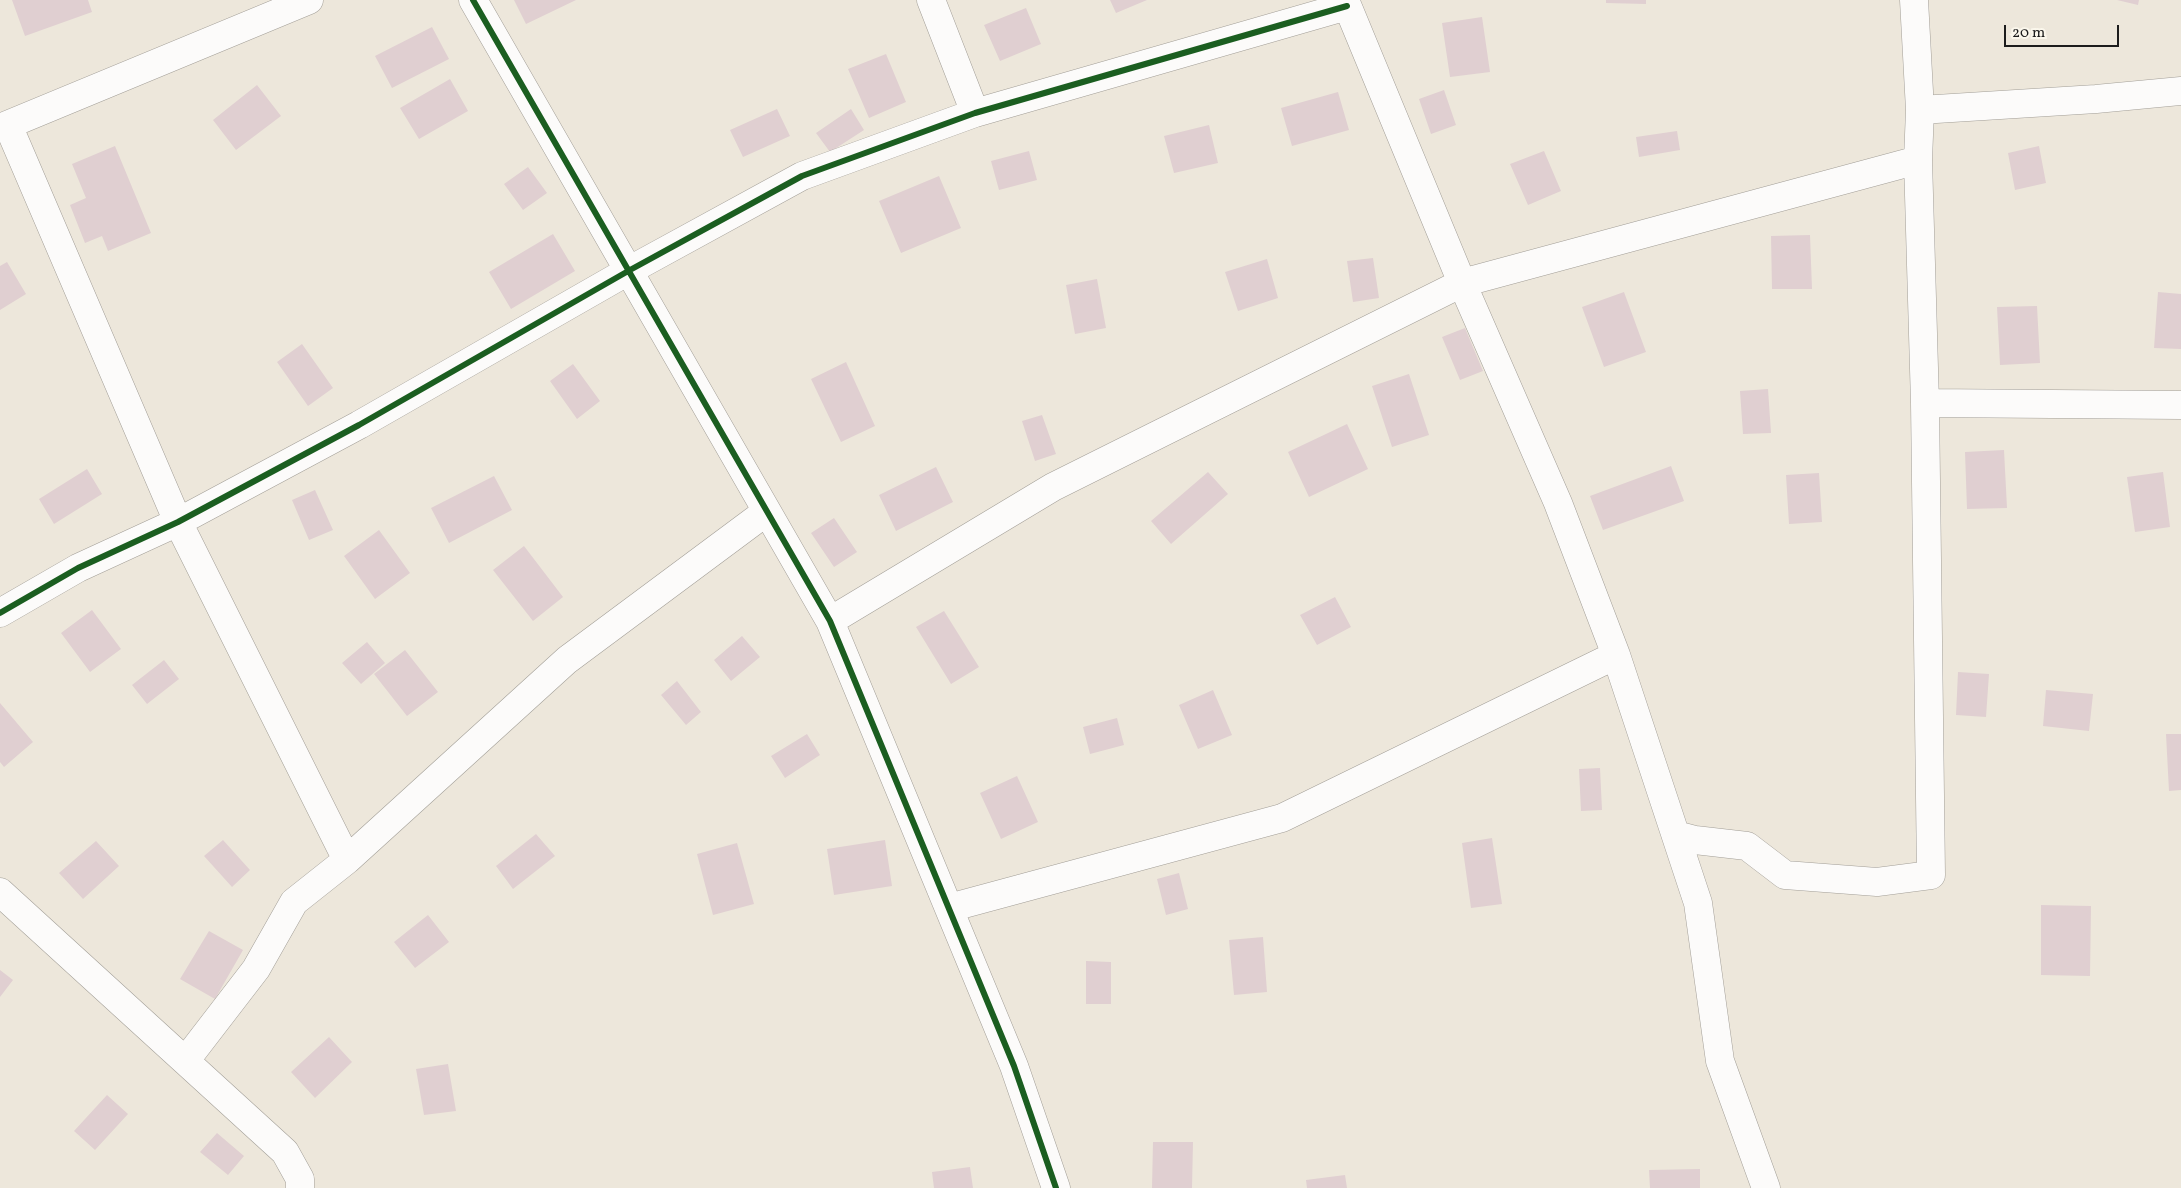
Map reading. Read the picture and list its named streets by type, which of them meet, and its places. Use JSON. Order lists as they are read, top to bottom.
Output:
{
  "scale_bar": "20 m"
}
